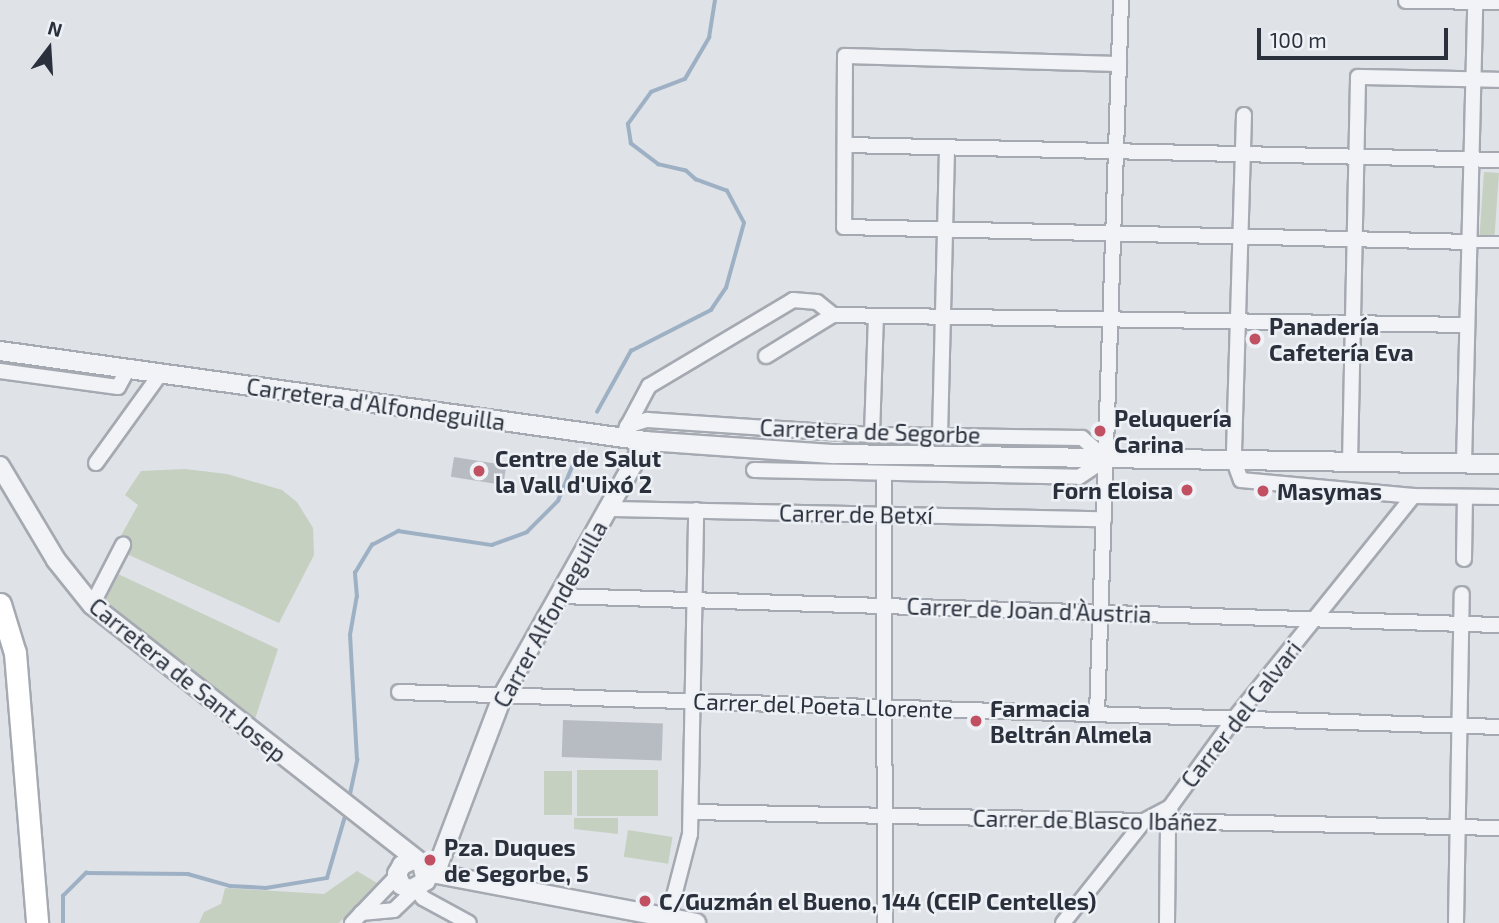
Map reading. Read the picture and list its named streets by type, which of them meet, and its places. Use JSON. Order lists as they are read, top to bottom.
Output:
{
  "streets": {
    "street": [
      "Carretera d'Alfondeguilla",
      "Carretera de Segorbe",
      "Carrer de Betxí",
      "Carrer de Joan d'Àustria",
      "Carrer Alfondeguilla",
      "Carretera de Sant Josep",
      "Carrer del Poeta Llorente",
      "Carrer del Calvari",
      "Carrer de Blasco Ibáñez"
    ]
  },
  "crossings": [
    ["Carretera d'Alfondeguilla", "Carretera de Segorbe"],
    ["Carretera de Segorbe", "Carrer Alfondeguilla"],
    ["Carrer de Betxí", "Carrer Alfondeguilla"],
    ["Carrer de Joan d'Àustria", "Carrer Alfondeguilla"],
    ["Carrer de Joan d'Àustria", "Carrer del Calvari"],
    ["Carrer Alfondeguilla", "Carretera de Sant Josep"],
    ["Carrer Alfondeguilla", "Carrer del Poeta Llorente"],
    ["Carrer del Poeta Llorente", "Carrer del Calvari"],
    ["Carrer del Calvari", "Carrer de Blasco Ibáñez"]
  ],
  "places": [
    "Panadería Cafetería Eva",
    "Peluquería Carina",
    "Centre de Salut la Vall d'Uixó 2",
    "Forn Eloisa",
    "Masymas",
    "Farmacia Beltrán Almela",
    "Pza. Duques de Segorbe, 5",
    "C/Guzmán el Bueno, 144 (CEIP Centelles)"
  ],
  "scale_bar": "100 m",
  "north": "top"
}
